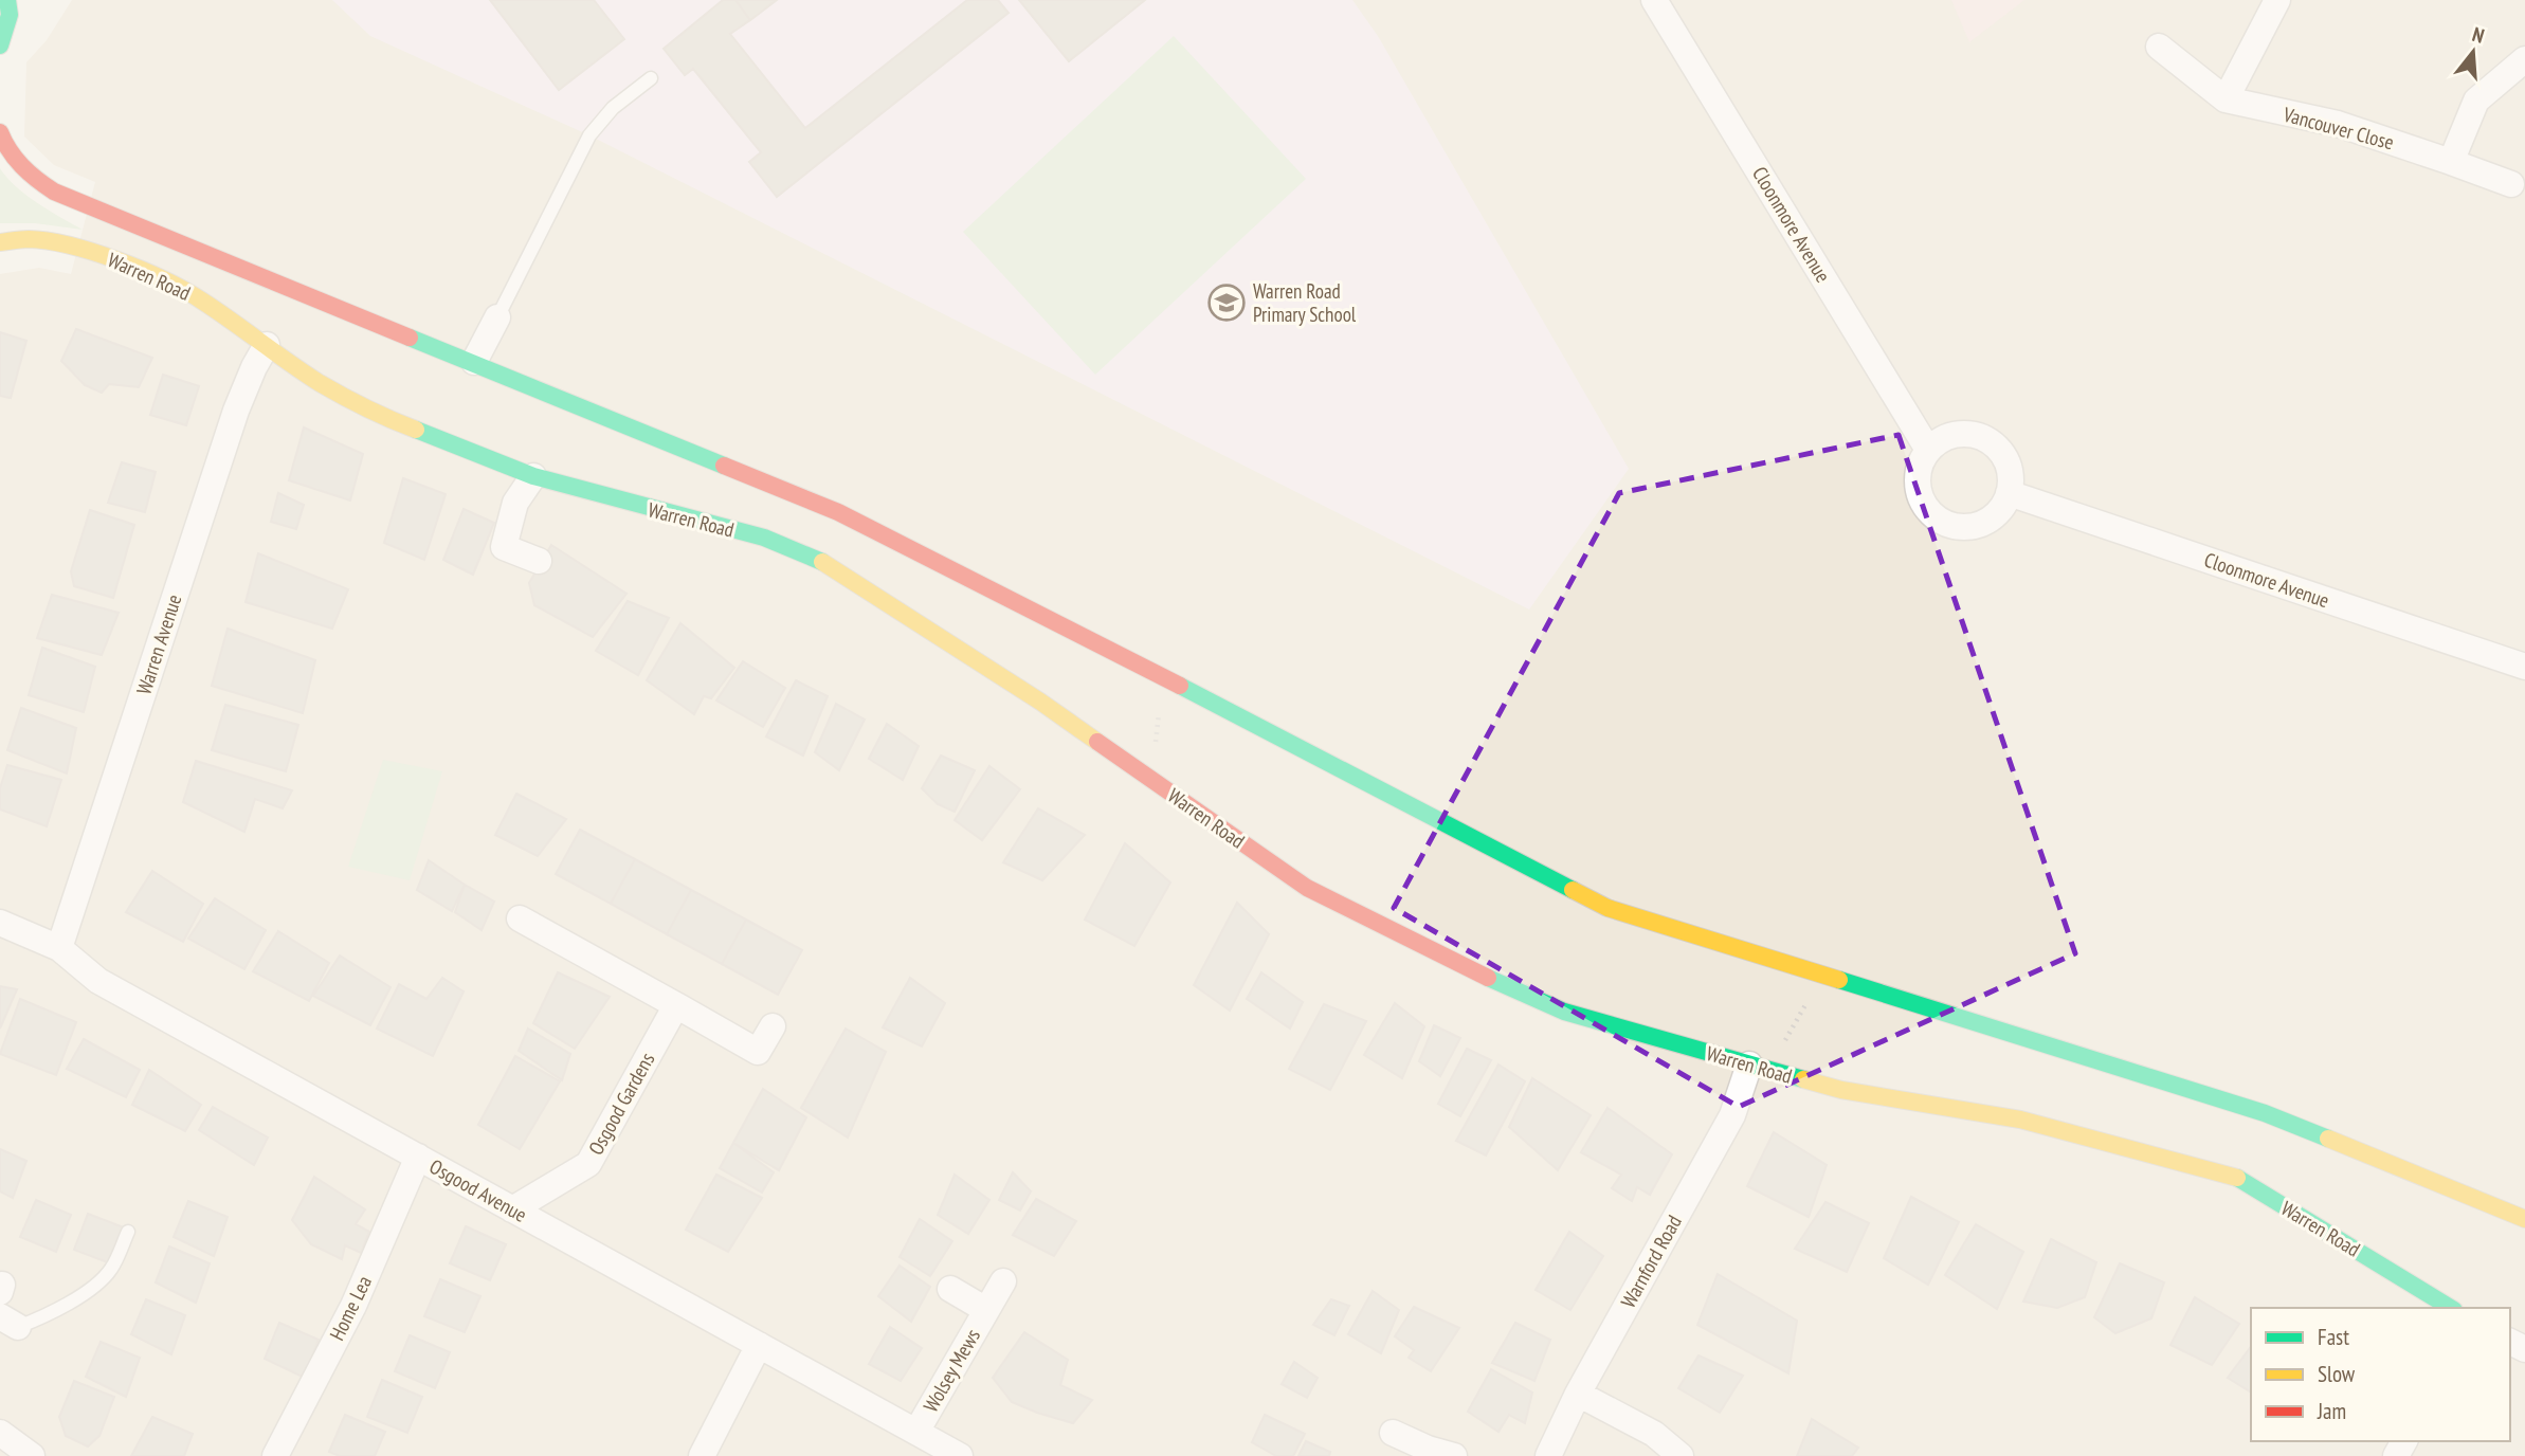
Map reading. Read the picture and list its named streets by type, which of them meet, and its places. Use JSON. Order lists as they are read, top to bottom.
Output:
{
  "streets": {
    "street": [
      "Vancouver Close",
      "Cloonmore Avenue",
      "Warren Road",
      "Warren Avenue",
      "Osgood Gardens",
      "Osgood Avenue",
      "Warnford Road",
      "Home Lea",
      "Wolsey Mews"
    ]
  },
  "crossings": [
    ["Warren Road", "Warren Avenue"],
    ["Warren Road", "Warnford Road"],
    ["Warren Avenue", "Osgood Avenue"],
    ["Osgood Gardens", "Osgood Avenue"],
    ["Osgood Avenue", "Home Lea"],
    ["Osgood Avenue", "Wolsey Mews"]
  ],
  "places": {
    "school or university": ["Warren Road Primary School"]
  },
  "legend": ["Fast", "Slow", "Jam"],
  "north": "top"
}
